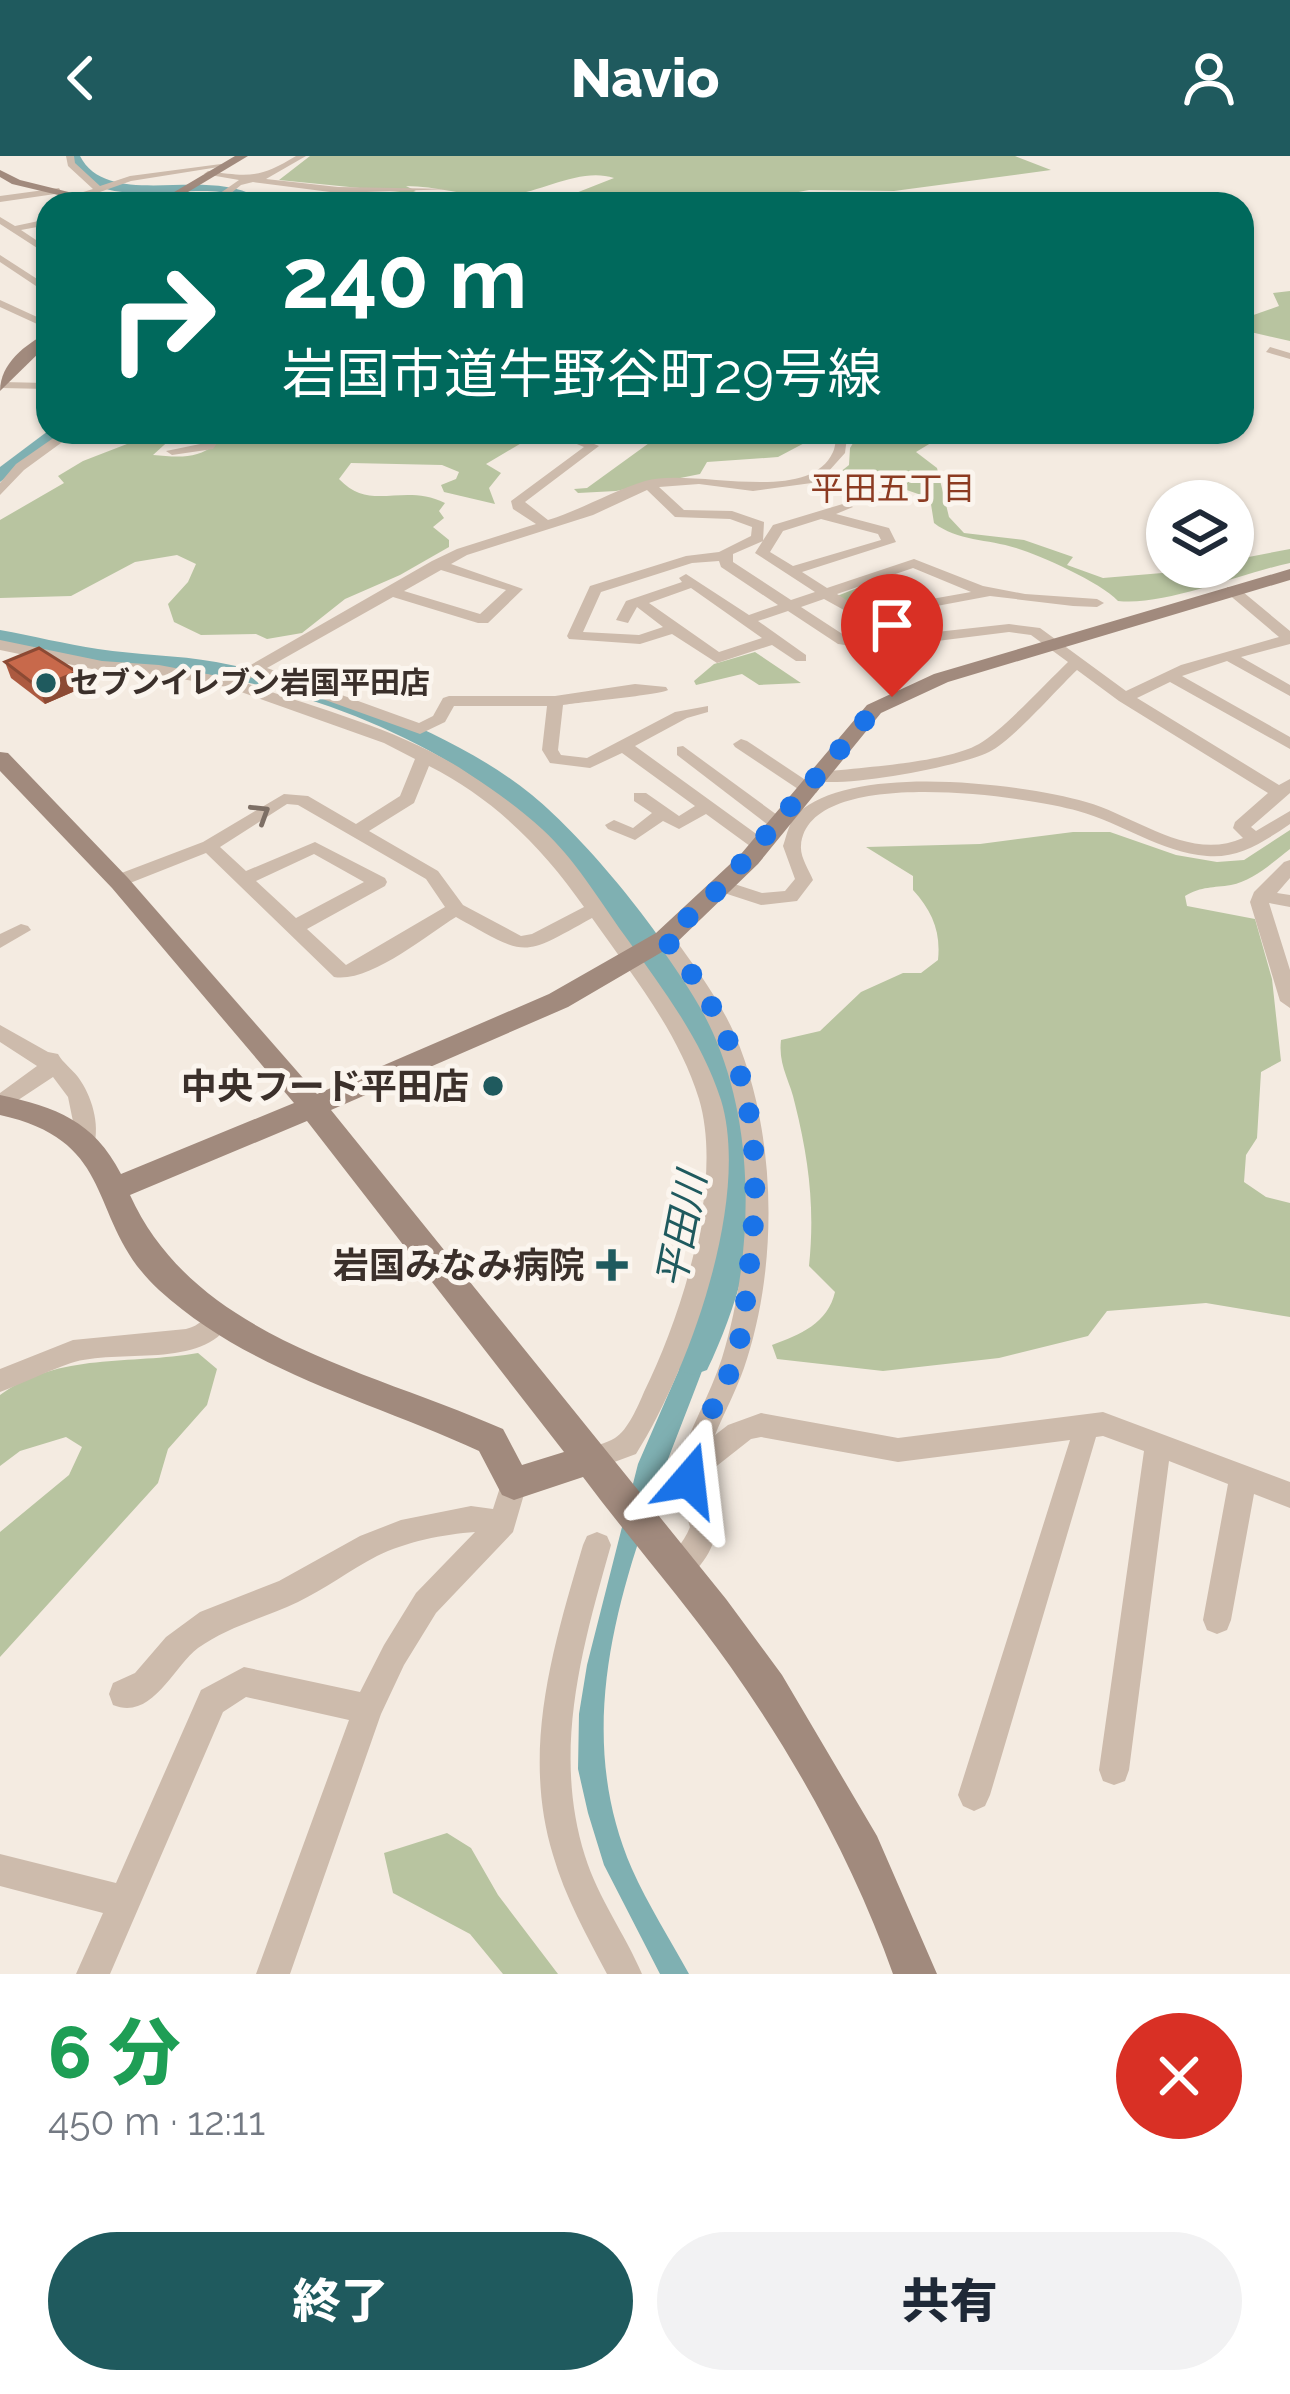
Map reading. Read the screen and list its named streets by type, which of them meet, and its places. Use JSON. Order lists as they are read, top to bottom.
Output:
{
  "districts": ["平田五丁目"],
  "water": ["平田川"],
  "places": {
    "other": ["セブンイレブン岩国平田店", "中央フード平田店"],
    "health": ["岩国みなみ病院"]
  },
  "page": {
    "header": "Navio",
    "turn": ["240 m", "岩国市道牛野谷町29号線"],
    "heading": ["6 分", "450 m · 12:11"],
    "buttons": ["終了", "共有"]
  }
}
